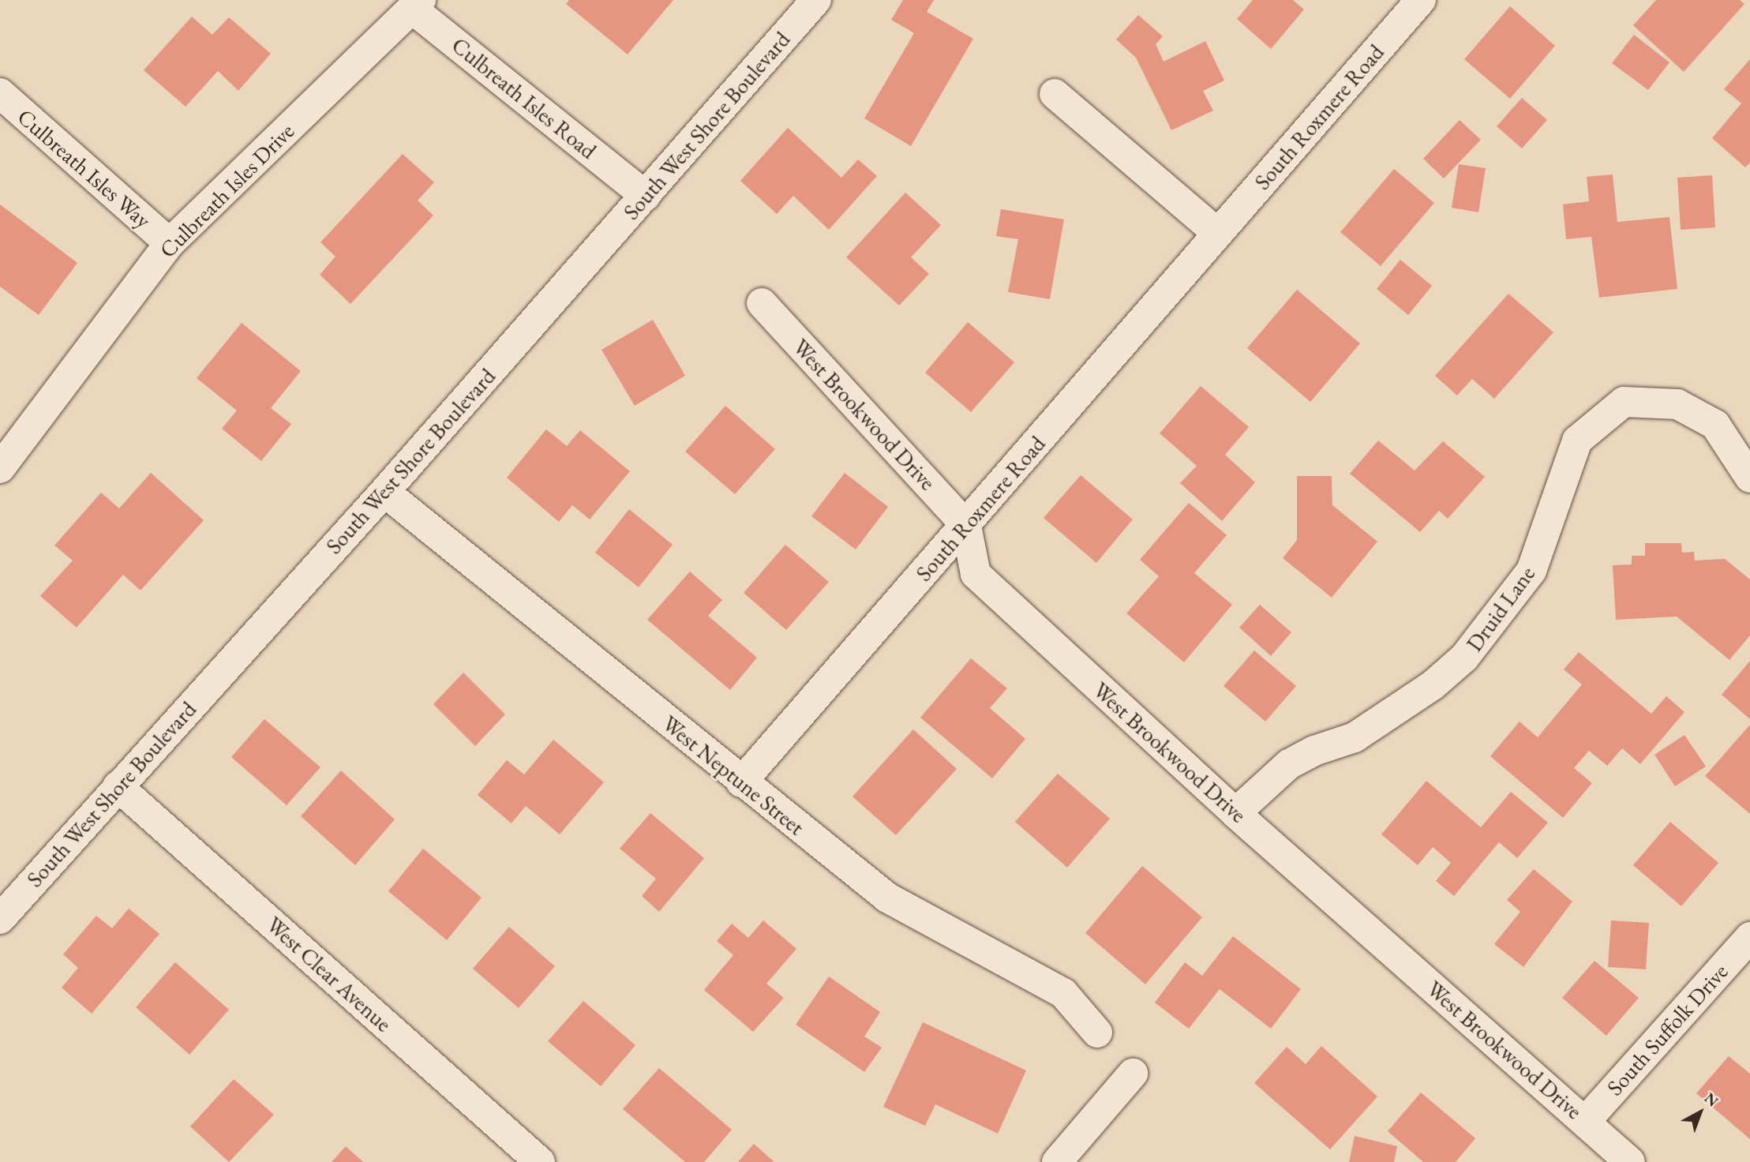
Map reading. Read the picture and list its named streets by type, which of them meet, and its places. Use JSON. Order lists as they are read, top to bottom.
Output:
{
  "streets": {
    "street": [
      "Culbreath Isles Road",
      "South Roxmere Road",
      "South West Shore Boulevard",
      "Culbreath Isles Way",
      "Culbreath Isles Drive",
      "West Brookwood Drive",
      "Druid Lane",
      "West Neptune Street",
      "West Clear Avenue",
      "South Suffolk Drive"
    ]
  },
  "crossings": [
    ["Culbreath Isles Road", "South West Shore Boulevard"],
    ["Culbreath Isles Road", "Culbreath Isles Drive"],
    ["South Roxmere Road", "West Brookwood Drive"],
    ["South Roxmere Road", "West Neptune Street"],
    ["South West Shore Boulevard", "West Neptune Street"],
    ["South West Shore Boulevard", "West Clear Avenue"],
    ["Culbreath Isles Way", "Culbreath Isles Drive"],
    ["West Brookwood Drive", "Druid Lane"],
    ["West Brookwood Drive", "South Suffolk Drive"]
  ],
  "north": "top right"
}
